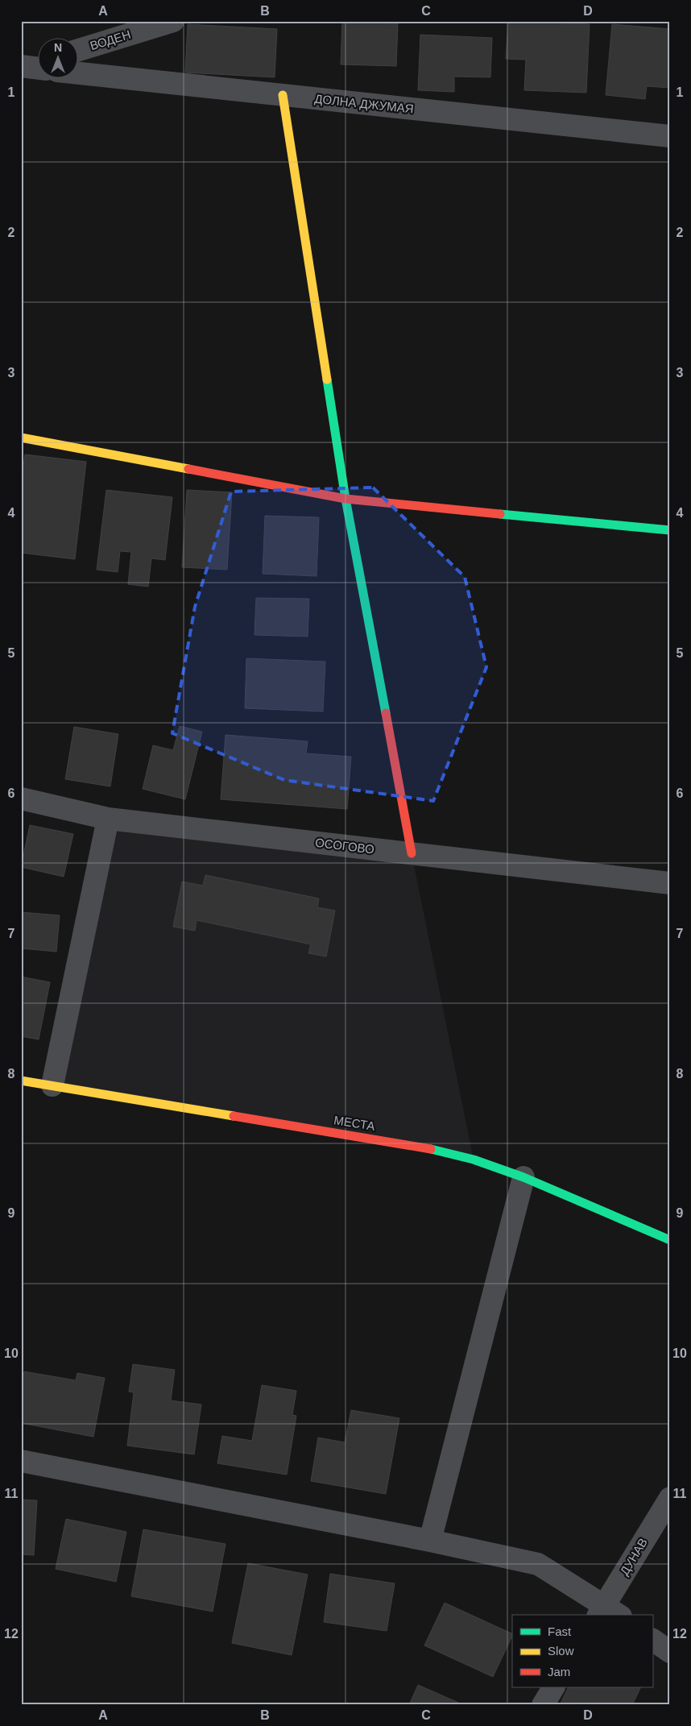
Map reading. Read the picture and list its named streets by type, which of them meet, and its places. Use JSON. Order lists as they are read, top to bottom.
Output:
{
  "streets": {
    "street": [
      "ВОДЕН",
      "ДОЛНА ДЖУМАЯ",
      "ОСОГОВО",
      "МЕСТА",
      "ДУНАВ"
    ]
  },
  "legend": ["Fast", "Slow", "Jam"],
  "north": "top",
  "grid": {
    "columns": [
      "A",
      "B",
      "C",
      "D"
    ],
    "rows": [
      "1",
      "2",
      "3",
      "4",
      "5",
      "6",
      "7",
      "8",
      "9",
      "10",
      "11",
      "12"
    ]
  }
}
